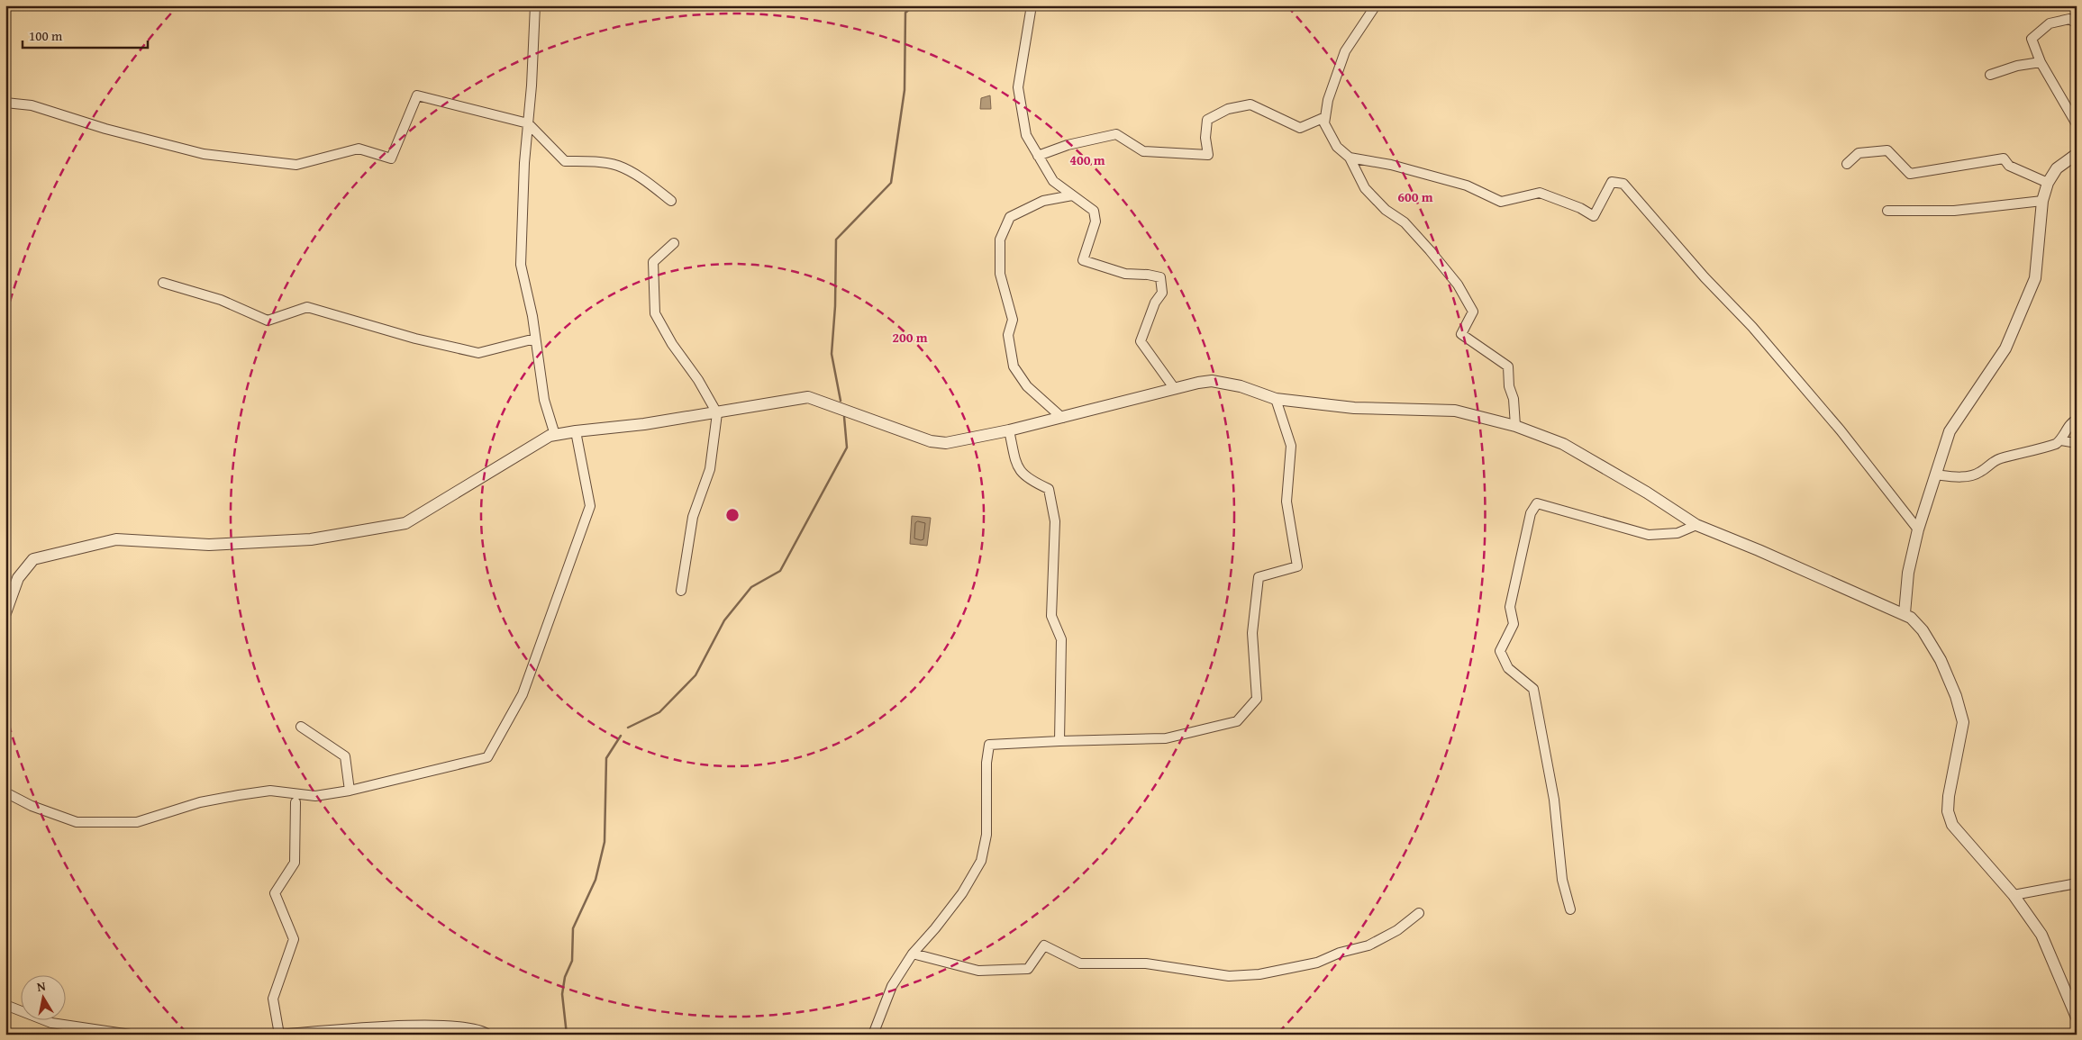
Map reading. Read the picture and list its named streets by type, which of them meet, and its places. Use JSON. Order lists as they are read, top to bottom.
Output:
{
  "scale_bar": "100 m",
  "north": "top",
  "rings": ["400 m", "600 m", "200 m"]
}
